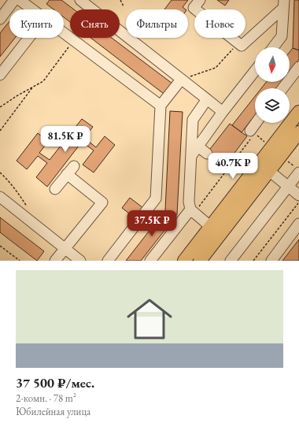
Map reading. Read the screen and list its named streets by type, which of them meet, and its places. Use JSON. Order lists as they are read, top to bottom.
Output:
{
  "north": "bottom",
  "page": {
    "chip": [
      "Купить",
      "Снять",
      "Фильтры",
      "Новое"
    ],
    "price": ["81.5K ₽", "40.7K ₽", "37.5K ₽"],
    "list": [
      {
        "name": "37 500 ₽/мес.",
        "note": "2-комн. · 78 m² · Юбилейная улица"
      }
    ]
  }
}
